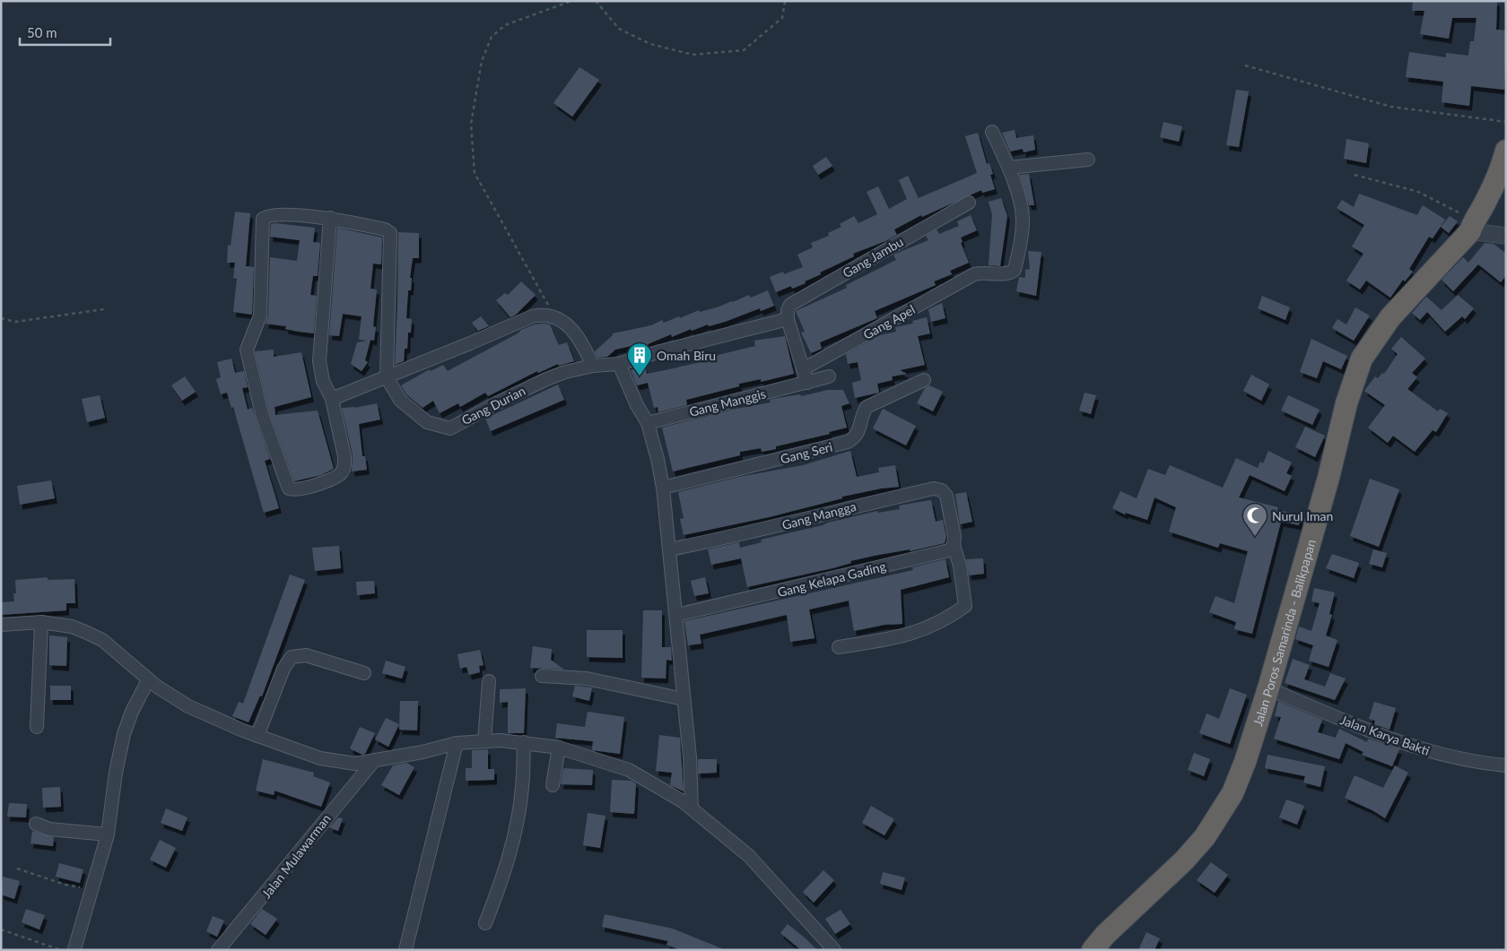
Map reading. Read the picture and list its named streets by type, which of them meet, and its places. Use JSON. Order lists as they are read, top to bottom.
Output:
{
  "streets": {
    "highway": ["Jalan Poros Samarinda - Balikpapan"],
    "street": [
      "Gang Jambu",
      "Gang Apel",
      "Gang Manggis",
      "Gang Durian",
      "Gang Seri",
      "Gang Mangga",
      "Gang Kelapa Gading",
      "Jalan Karya Bakti",
      "Jalan Mulawarman"
    ]
  },
  "crossings": [
    ["Gang Jambu", "Gang Durian"],
    ["Gang Mangga", "Gang Kelapa Gading"],
    ["Jalan Poros Samarinda - Balikpapan", "Jalan Karya Bakti"]
  ],
  "places": {
    "building": ["Omah Biru"],
    "mosque": ["Nurul Iman"]
  },
  "scale_bar": "50 m"
}
